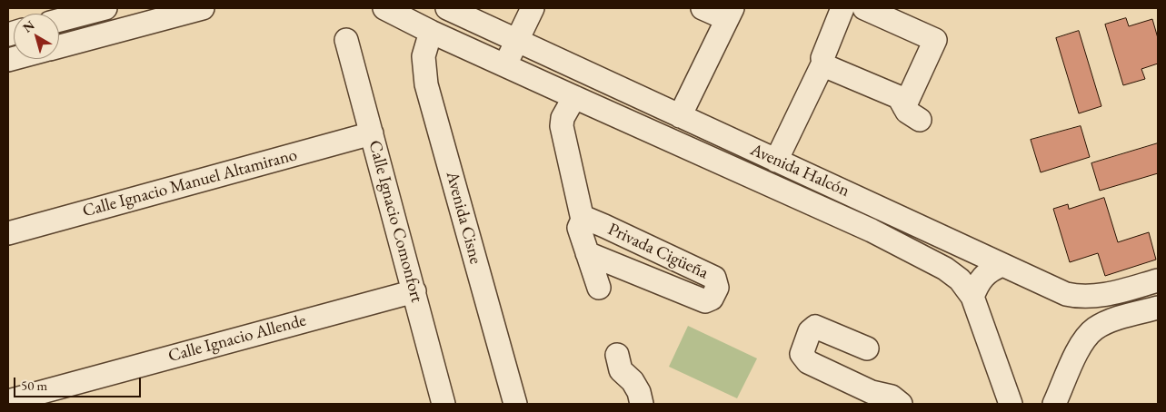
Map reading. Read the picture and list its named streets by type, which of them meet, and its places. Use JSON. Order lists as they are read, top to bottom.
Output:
{
  "streets": {
    "street": [
      "Avenida Halcón",
      "Calle Ignacio Manuel Altamirano",
      "Avenida Cisne",
      "Calle Ignacio Comonfort",
      "Privada Cigüeña",
      "Calle Ignacio Allende"
    ]
  },
  "crossings": [
    ["Avenida Halcón", "Avenida Cisne"],
    ["Avenida Halcón", "Privada Cigüeña"],
    ["Calle Ignacio Manuel Altamirano", "Calle Ignacio Comonfort"],
    ["Calle Ignacio Comonfort", "Calle Ignacio Allende"]
  ],
  "scale_bar": "50 m",
  "north": "top left"
}
